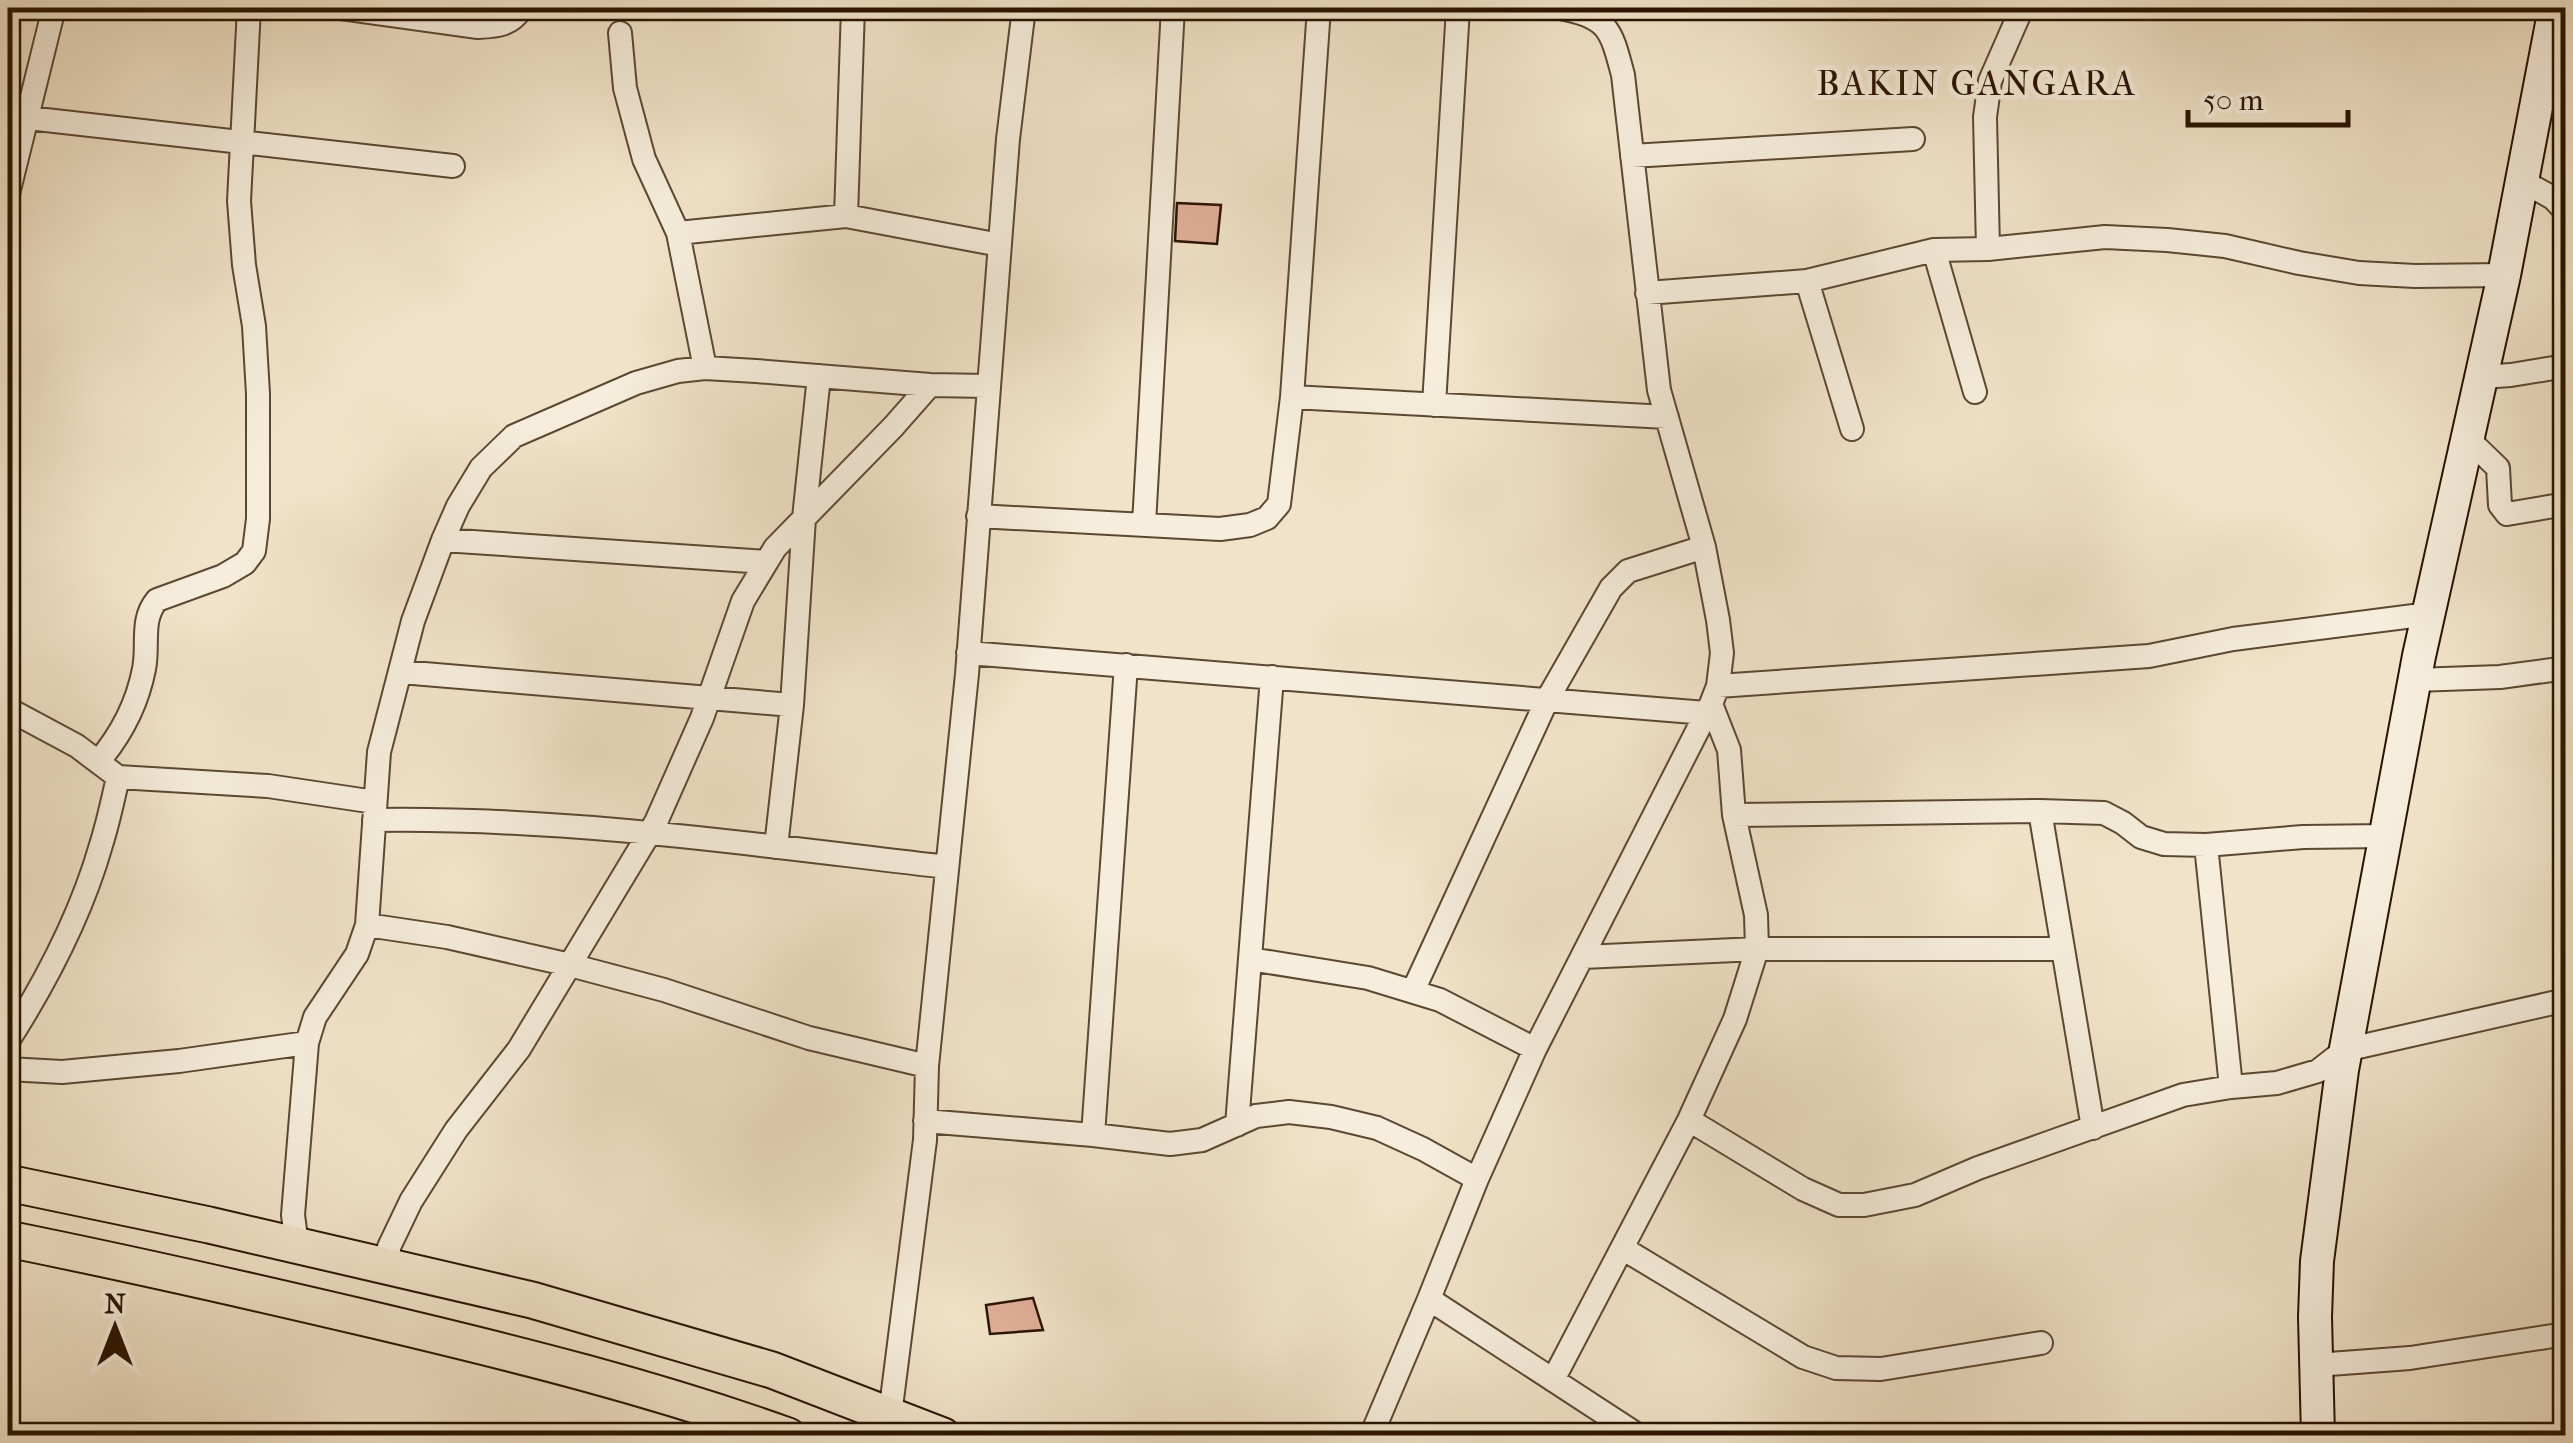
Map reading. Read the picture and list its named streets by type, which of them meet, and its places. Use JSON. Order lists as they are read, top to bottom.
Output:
{
  "districts": ["BAKIN GANGARA"],
  "scale_bar": "50 m",
  "north": "top"
}
